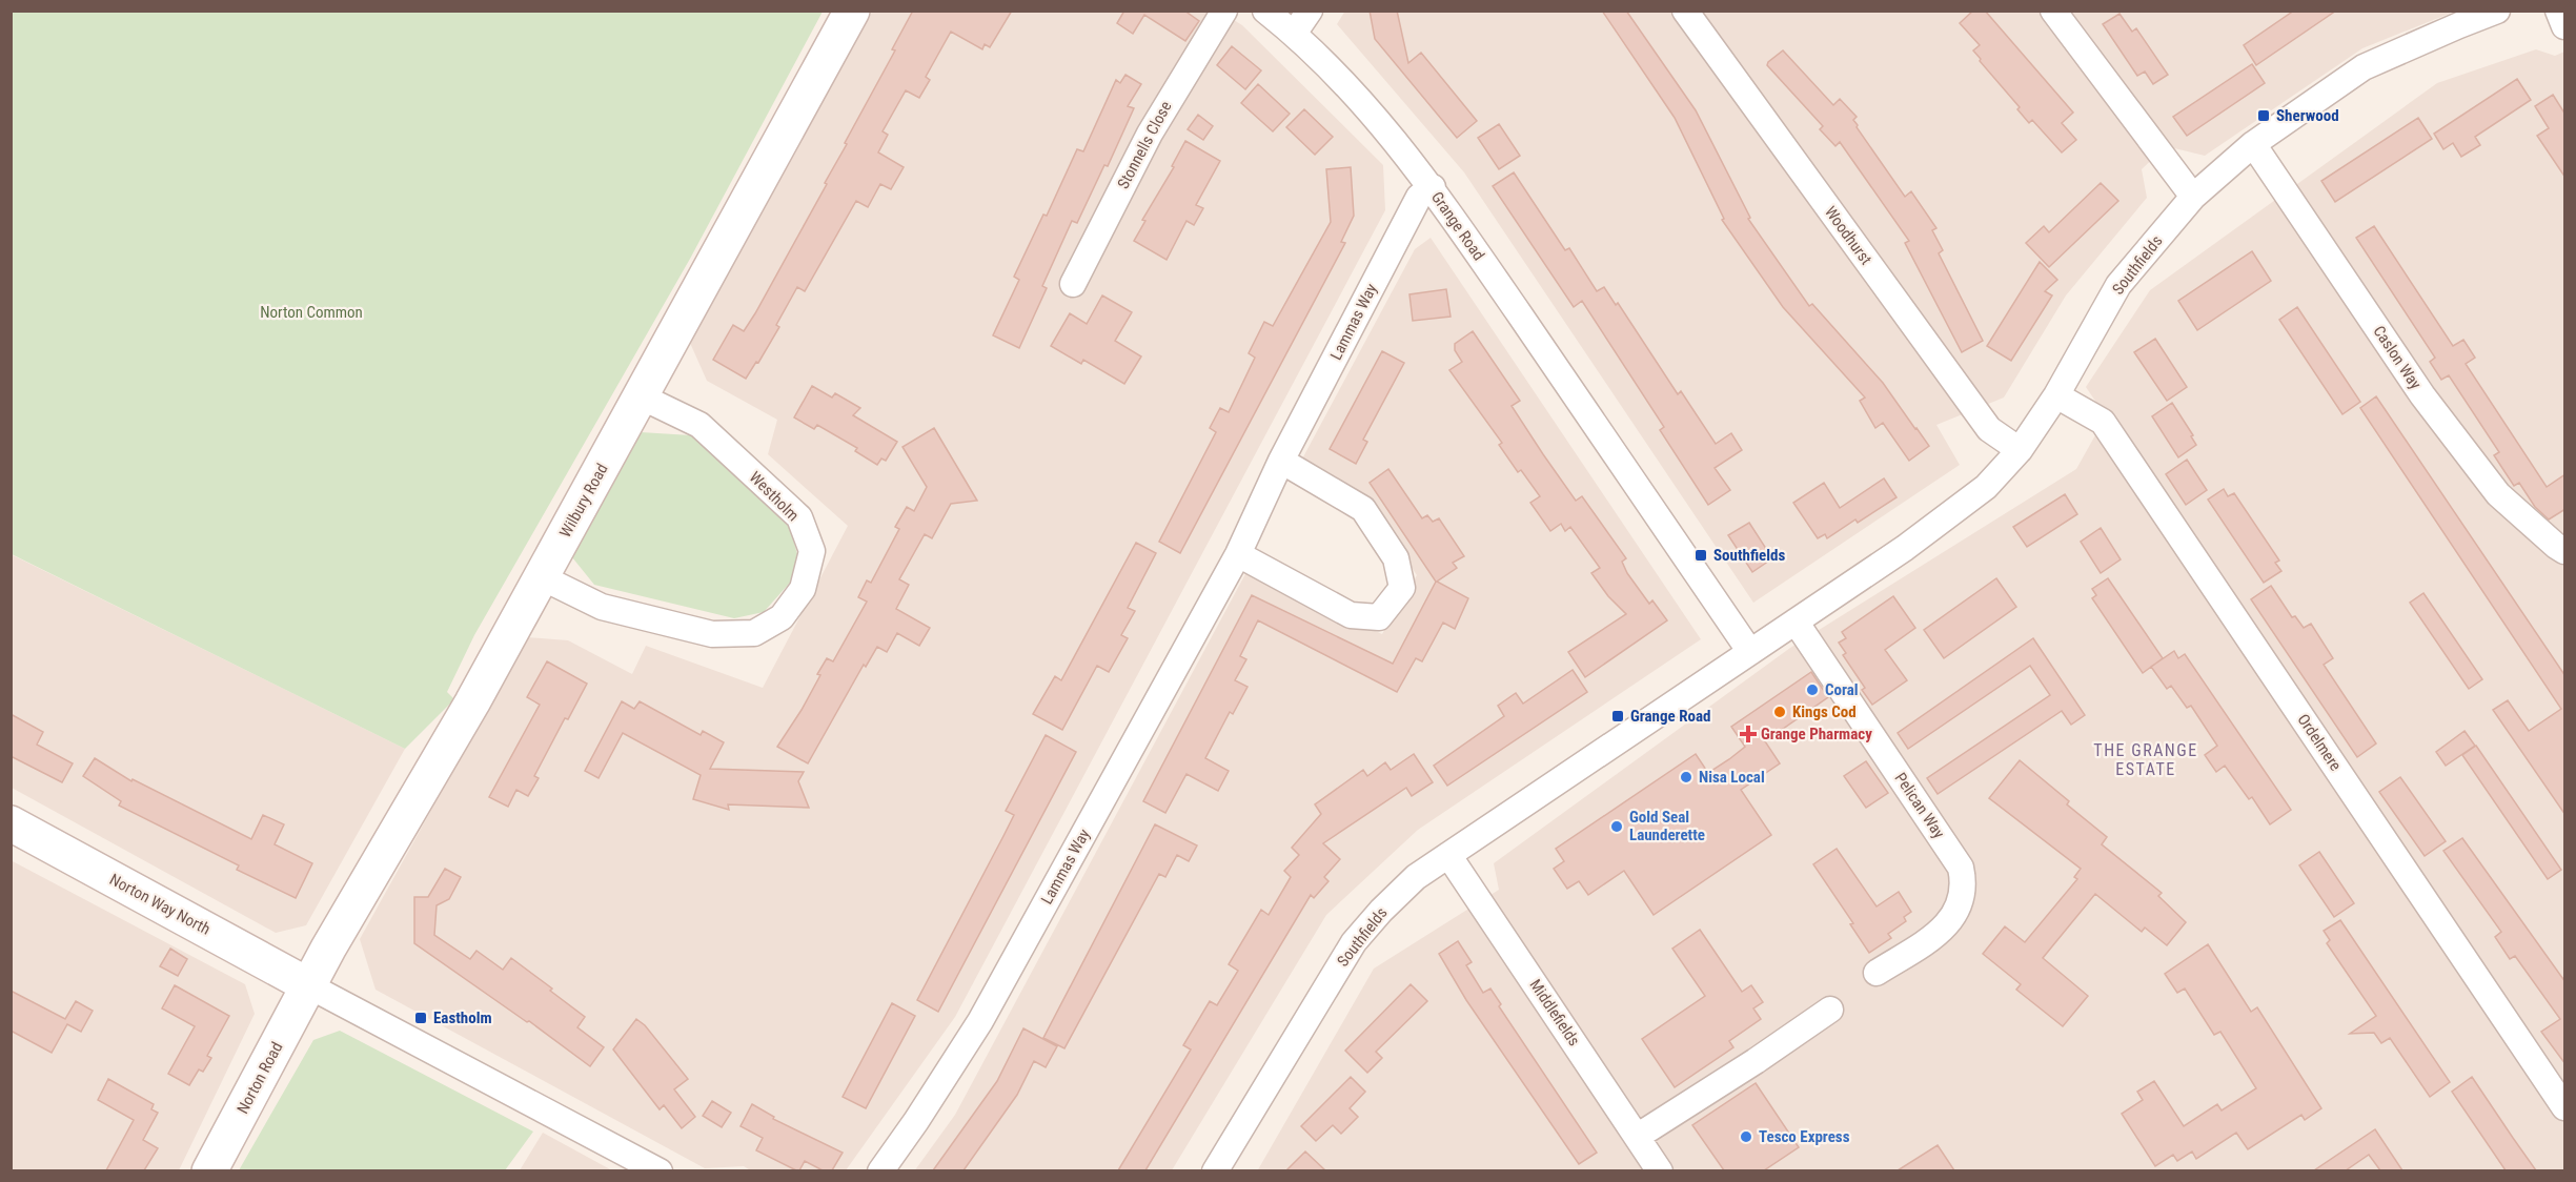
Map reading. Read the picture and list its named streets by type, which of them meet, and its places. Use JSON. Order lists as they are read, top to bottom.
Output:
{
  "streets": {
    "street": [
      "Stonnells Close",
      "Grange Road",
      "Woodhurst",
      "Southfields",
      "Lammas Way",
      "Caslon Way",
      "Westholm",
      "Wilbury Road",
      "Ordelmere",
      "Pelican Way",
      "Norton Way North",
      "Middlefields",
      "Norton Road"
    ]
  },
  "crossings": [
    ["Grange Road", "Southfields"],
    ["Grange Road", "Lammas Way"],
    ["Woodhurst", "Southfields"],
    ["Southfields", "Caslon Way"],
    ["Southfields", "Ordelmere"],
    ["Southfields", "Pelican Way"],
    ["Southfields", "Middlefields"],
    ["Westholm", "Wilbury Road"],
    ["Wilbury Road", "Norton Way North"],
    ["Wilbury Road", "Norton Road"],
    ["Norton Way North", "Norton Road"]
  ],
  "districts": ["THE GRANGE ESTATE"],
  "parks": ["Norton Common"],
  "places": {
    "transit": [
      "Sherwood",
      "Southfields",
      "Grange Road",
      "Eastholm"
    ],
    "other": [
      "Coral",
      "Kings Cod",
      "Nisa Local",
      "Gold Seal Launderette",
      "Tesco Express"
    ],
    "health": ["Grange Pharmacy"]
  }
}
